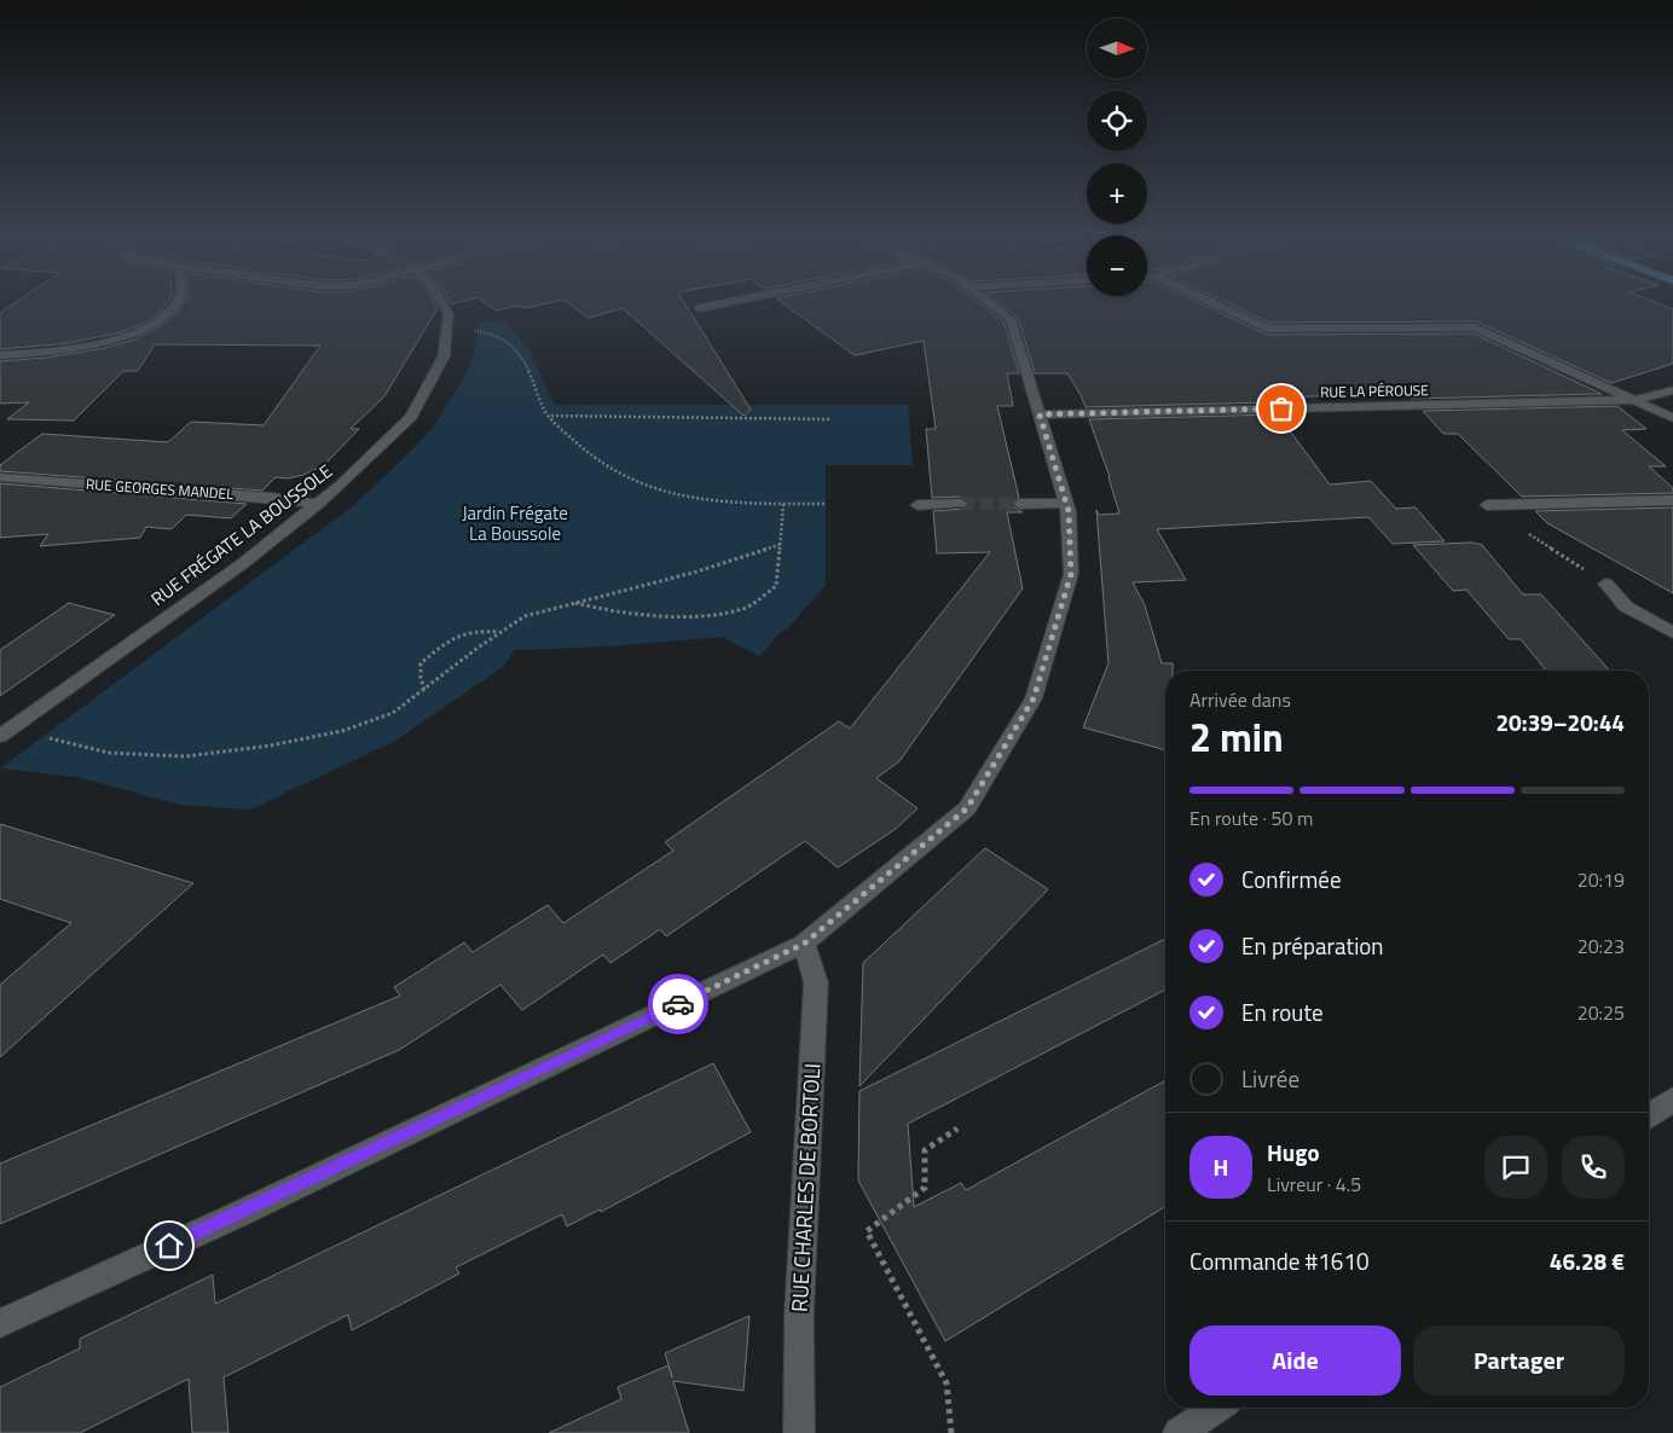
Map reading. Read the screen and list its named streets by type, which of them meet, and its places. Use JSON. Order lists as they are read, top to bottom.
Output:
{
  "streets": {
    "street": [
      "RUE LA PÉROUSE",
      "RUE GEORGES MANDEL",
      "RUE FRÉGATE LA BOUSSOLE",
      "RUE CHARLES DE BORTOLI"
    ]
  },
  "crossings": [
    ["RUE GEORGES MANDEL", "RUE FRÉGATE LA BOUSSOLE"]
  ],
  "parks": ["Jardin Frégate La Boussole"],
  "north": "right",
  "page": {
    "map_buttons": ["+", "−"],
    "heading": ["2 min", "Arrivée dans", "20:39–20:44"],
    "panel": [
      "Hugo",
      "Livreur · 4.5",
      "Commande #1610",
      "46.28 €"
    ],
    "bar": "En route · 50 m",
    "list": [
      ["Confirmée", "20:19"],
      ["En préparation", "20:23"],
      ["En route", "20:25"],
      "Livrée"
    ],
    "round": "H",
    "buttons": ["Aide", "Partager"]
  }
}
